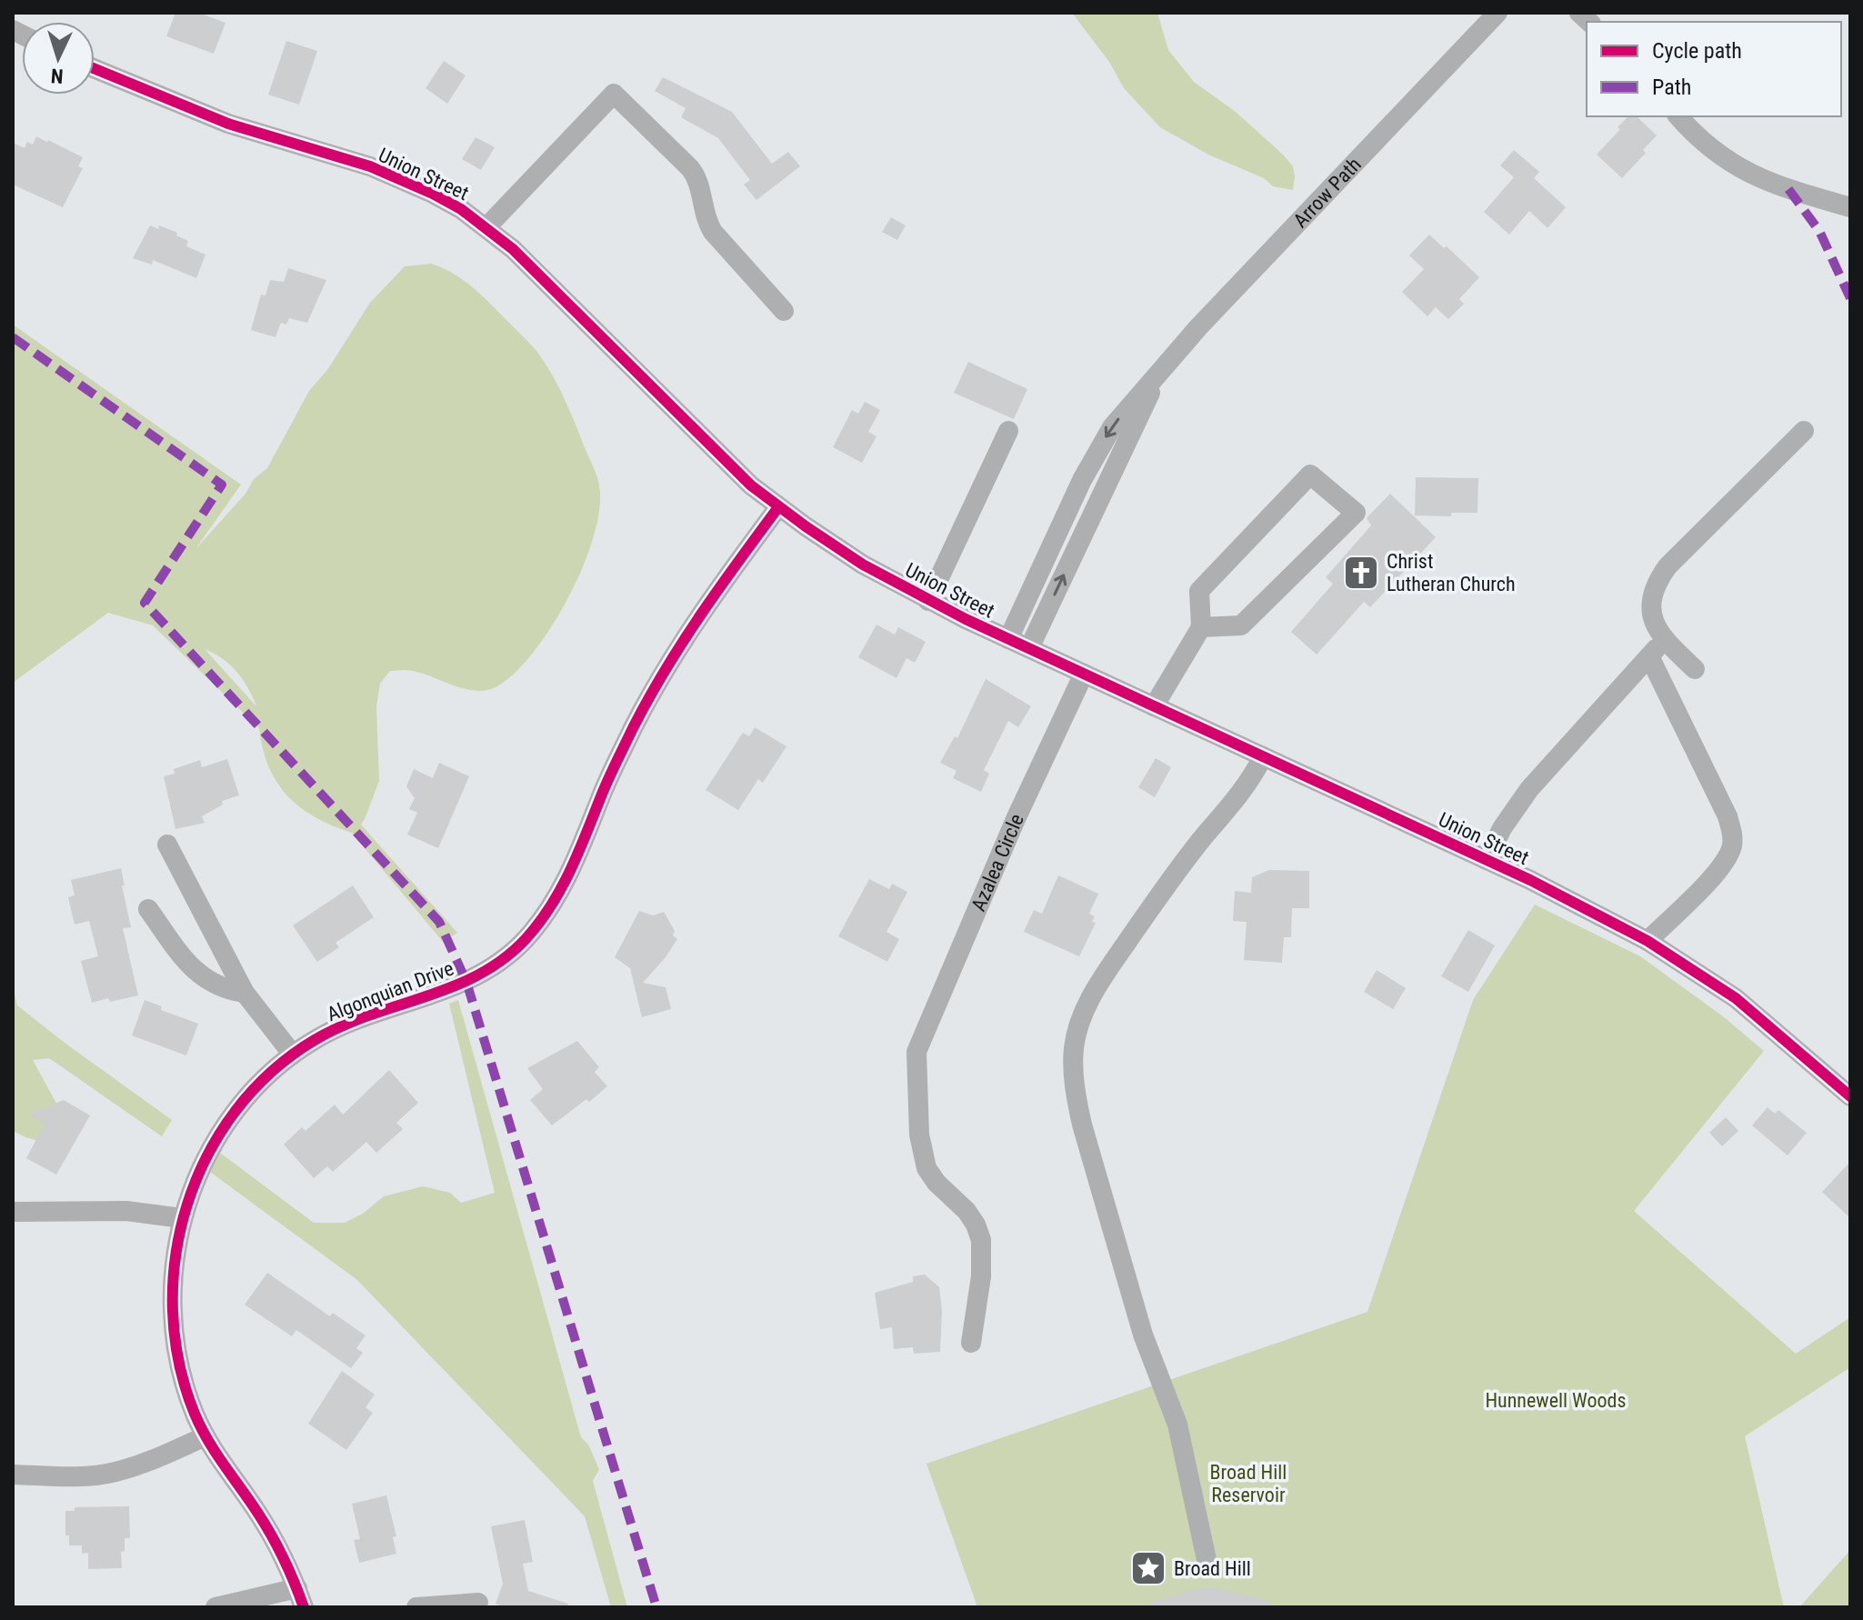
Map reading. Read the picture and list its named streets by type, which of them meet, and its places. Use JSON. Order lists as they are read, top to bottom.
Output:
{
  "streets": {
    "street": [
      "Union Street",
      "Arrow Path",
      "Azalea Circle",
      "Algonquian Drive"
    ]
  },
  "crossings": [
    ["Union Street", "Arrow Path"],
    ["Union Street", "Azalea Circle"],
    ["Union Street", "Algonquian Drive"]
  ],
  "parks": ["Hunnewell Woods", "Broad Hill Reservoir"],
  "places": {
    "church": ["Christ Lutheran Church"],
    "place": ["Broad Hill"]
  },
  "legend": ["Cycle path", "Path"],
  "north": "bottom"
}
